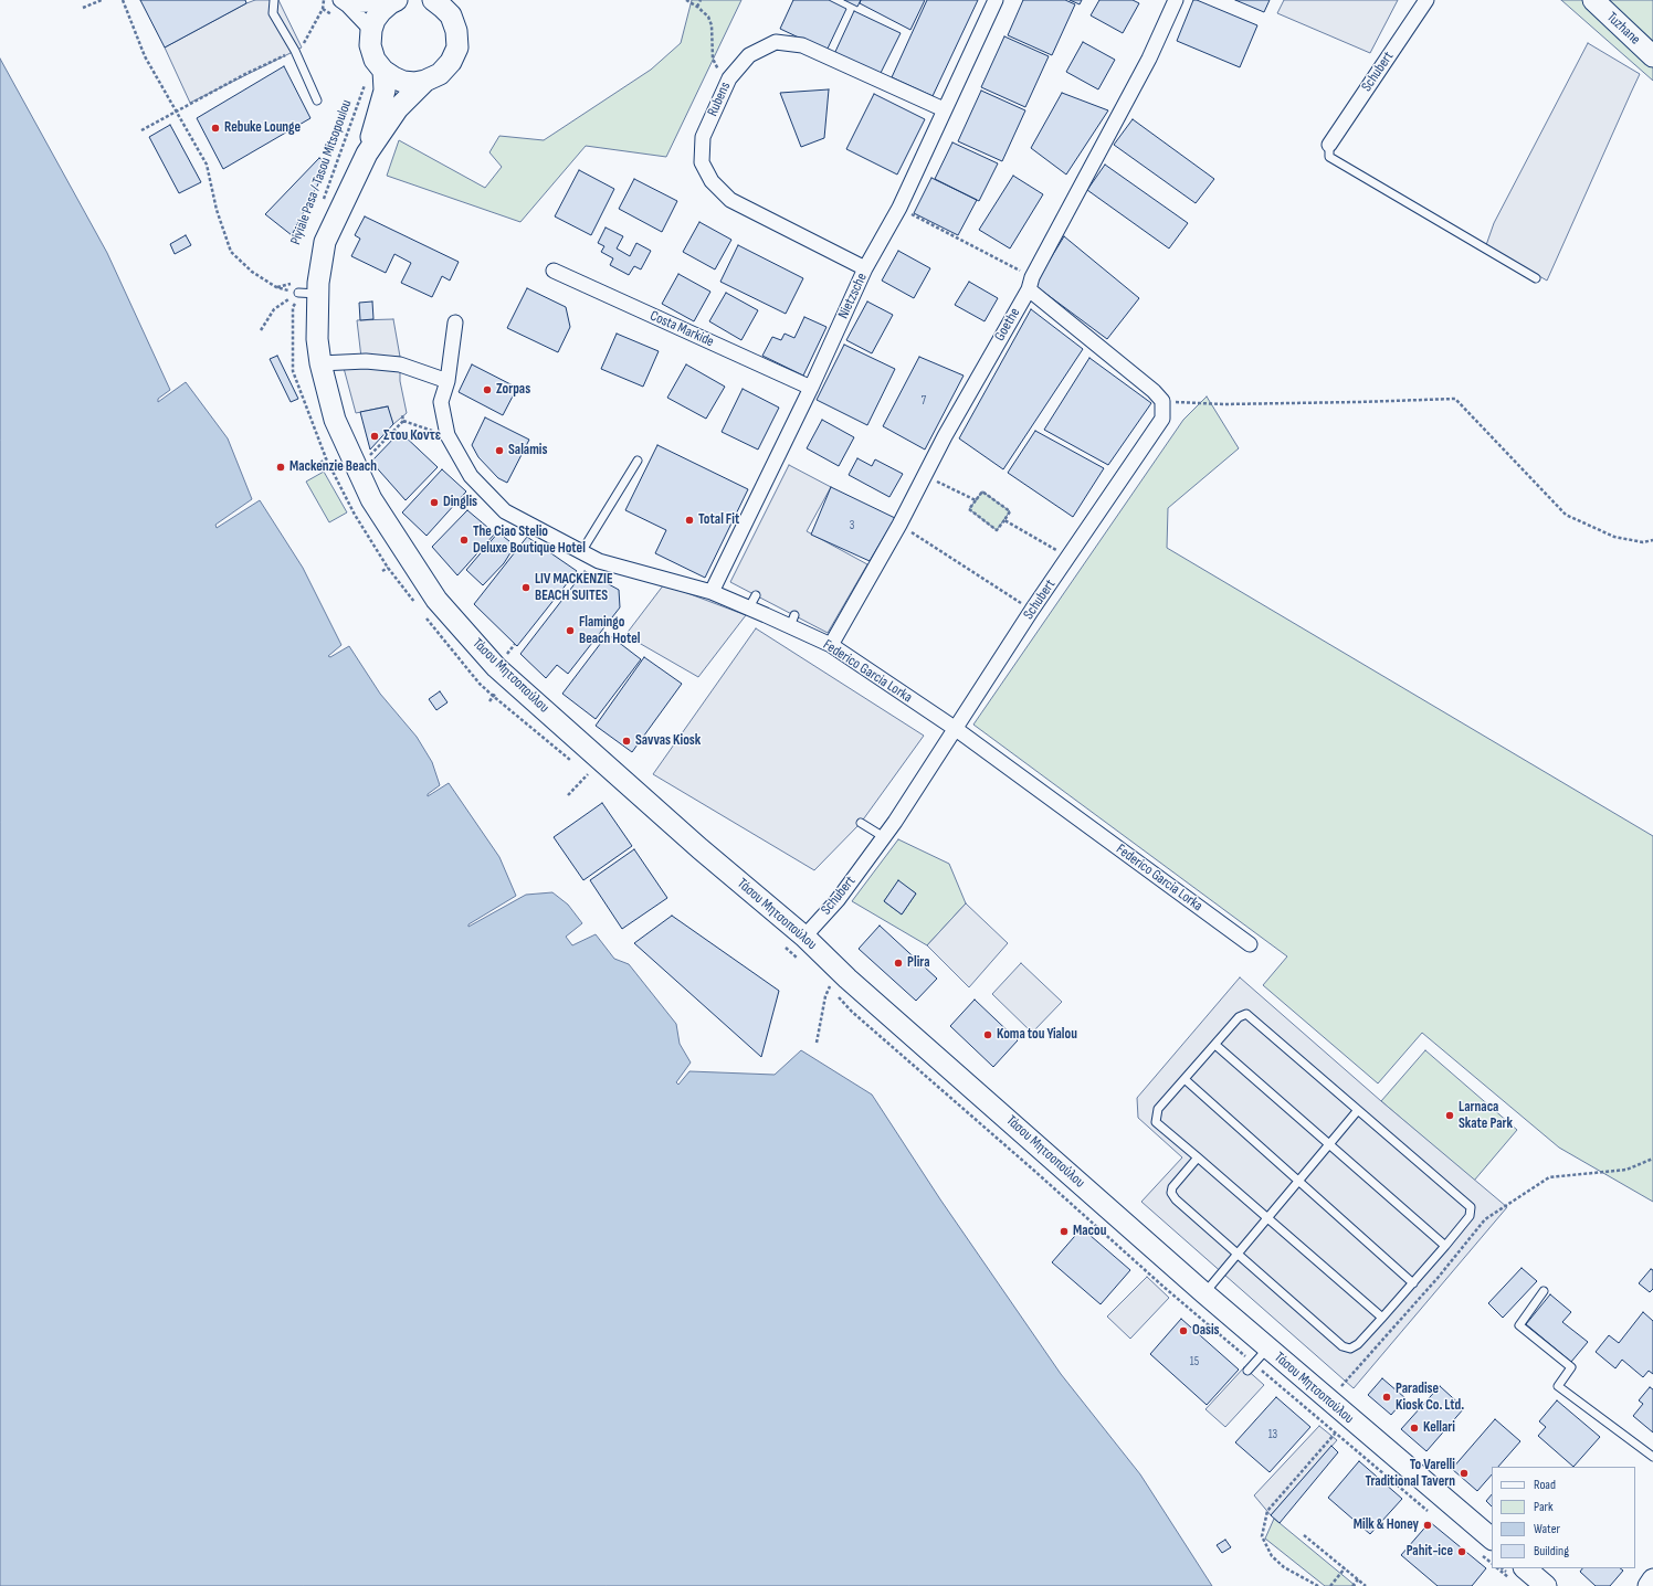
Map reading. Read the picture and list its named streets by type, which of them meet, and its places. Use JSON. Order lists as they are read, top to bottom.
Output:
{
  "streets": {
    "street": [
      "Tuzhane",
      "Schubert",
      "Rubens",
      "Nietzsche",
      "Goethe",
      "Costa Markide",
      "Federico Garcia Lorka",
      "Τάσου Μητσοπούλου"
    ],
    "path": ["Piyiale Pasa / Tasou Mitsopoulou"]
  },
  "crossings": [
    ["Schubert", "Federico Garcia Lorka"],
    ["Schubert", "Τάσου Μητσοπούλου"],
    ["Rubens", "Nietzsche"],
    ["Piyiale Pasa / Tasou Mitsopoulou", "Τάσου Μητσοπούλου"],
    ["Nietzsche", "Costa Markide"],
    ["Nietzsche", "Federico Garcia Lorka"],
    ["Goethe", "Federico Garcia Lorka"]
  ],
  "places": [
    "Rebuke Lounge",
    "Zorpas",
    "Στου Κοντε",
    "Salamis",
    "Mackenzie Beach",
    "Dinglis",
    "Total Fit",
    "The Ciao Stelio Deluxe Boutique Hotel",
    "LIV MACKENZIE BEACH SUITES",
    "Flamingo Beach Hotel",
    "Savvas Kiosk",
    "Plira",
    "Koma tou Yialou",
    "Larnaca Skate Park",
    "Macou",
    "Oasis",
    "Paradise Kiosk Co. Ltd.",
    "Kellari",
    "To Varelli Traditional Tavern",
    "Milk & Honey",
    "Pahit-ice"
  ],
  "house_numbers": [
    "7",
    "3",
    "15",
    "13"
  ],
  "legend": [
    "Road",
    "Park",
    "Water",
    "Building"
  ]
}
